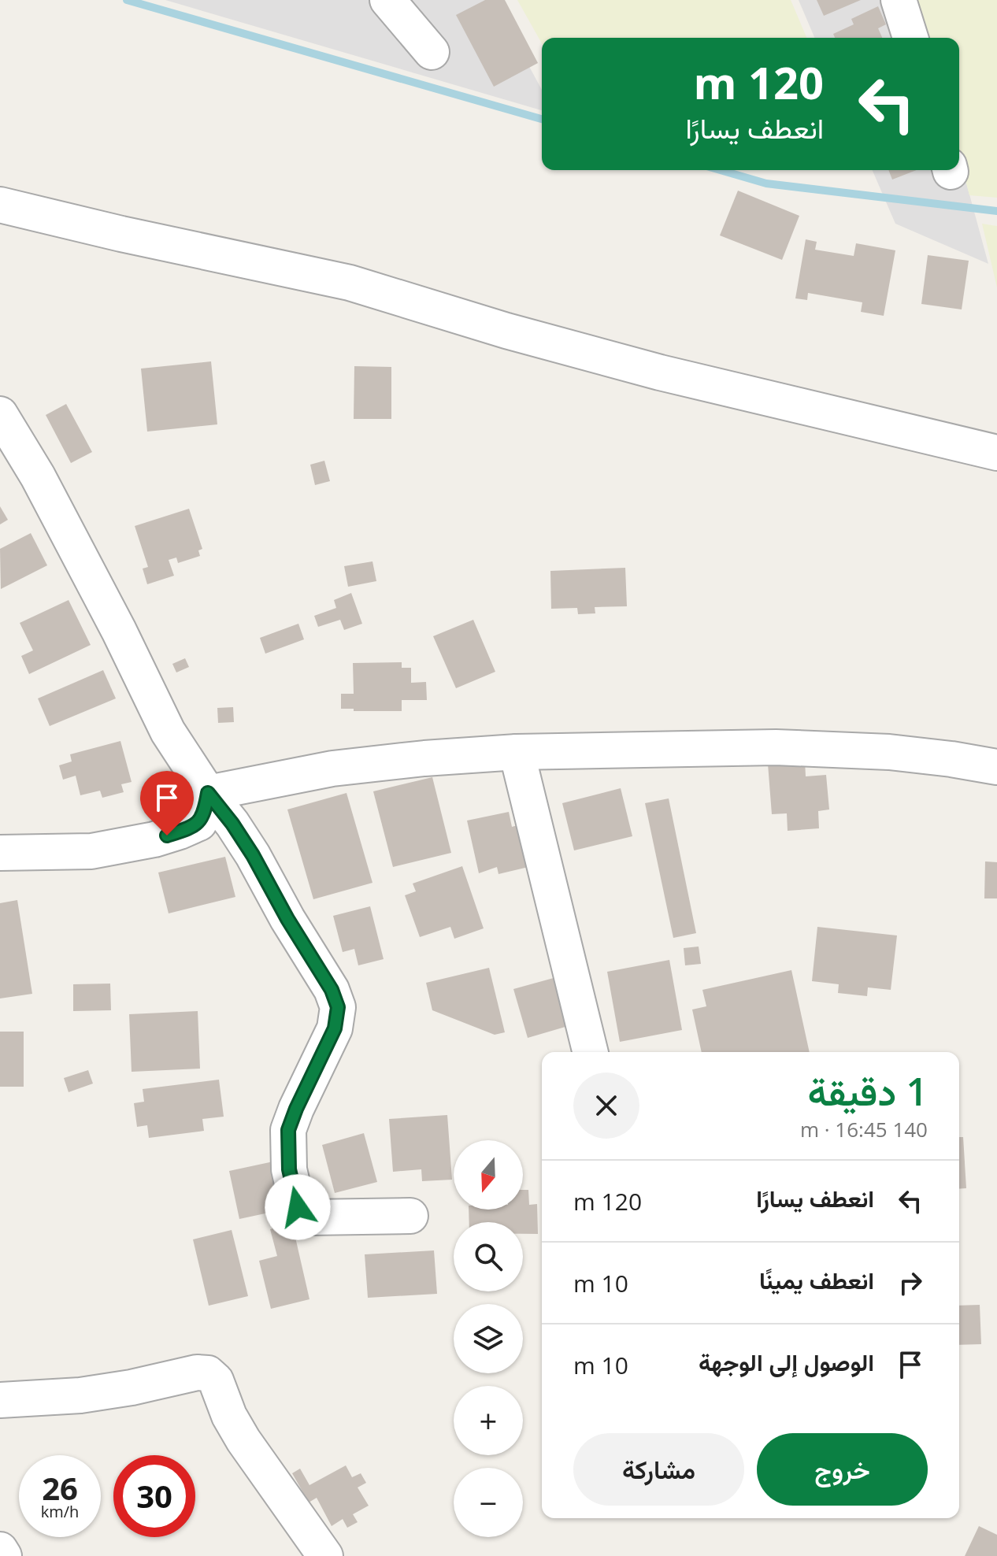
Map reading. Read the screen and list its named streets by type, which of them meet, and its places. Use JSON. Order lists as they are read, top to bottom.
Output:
{
  "north": "bottom",
  "page": {
    "turn": ["120 m", "انعطف يسارًا"],
    "heading": ["1 دقيقة", "140 m · 16:45"],
    "map_buttons": ["+", "−"],
    "list": [
      {
        "name": "انعطف يسارًا",
        "value": "120 m"
      },
      {
        "name": "انعطف يمينًا",
        "value": "10 m"
      },
      {
        "name": "الوصول إلى الوجهة",
        "value": "10 m"
      }
    ],
    "buttons": ["خروج", "مشاركة"],
    "speed": "26 km/h",
    "limit": "30"
  }
}
